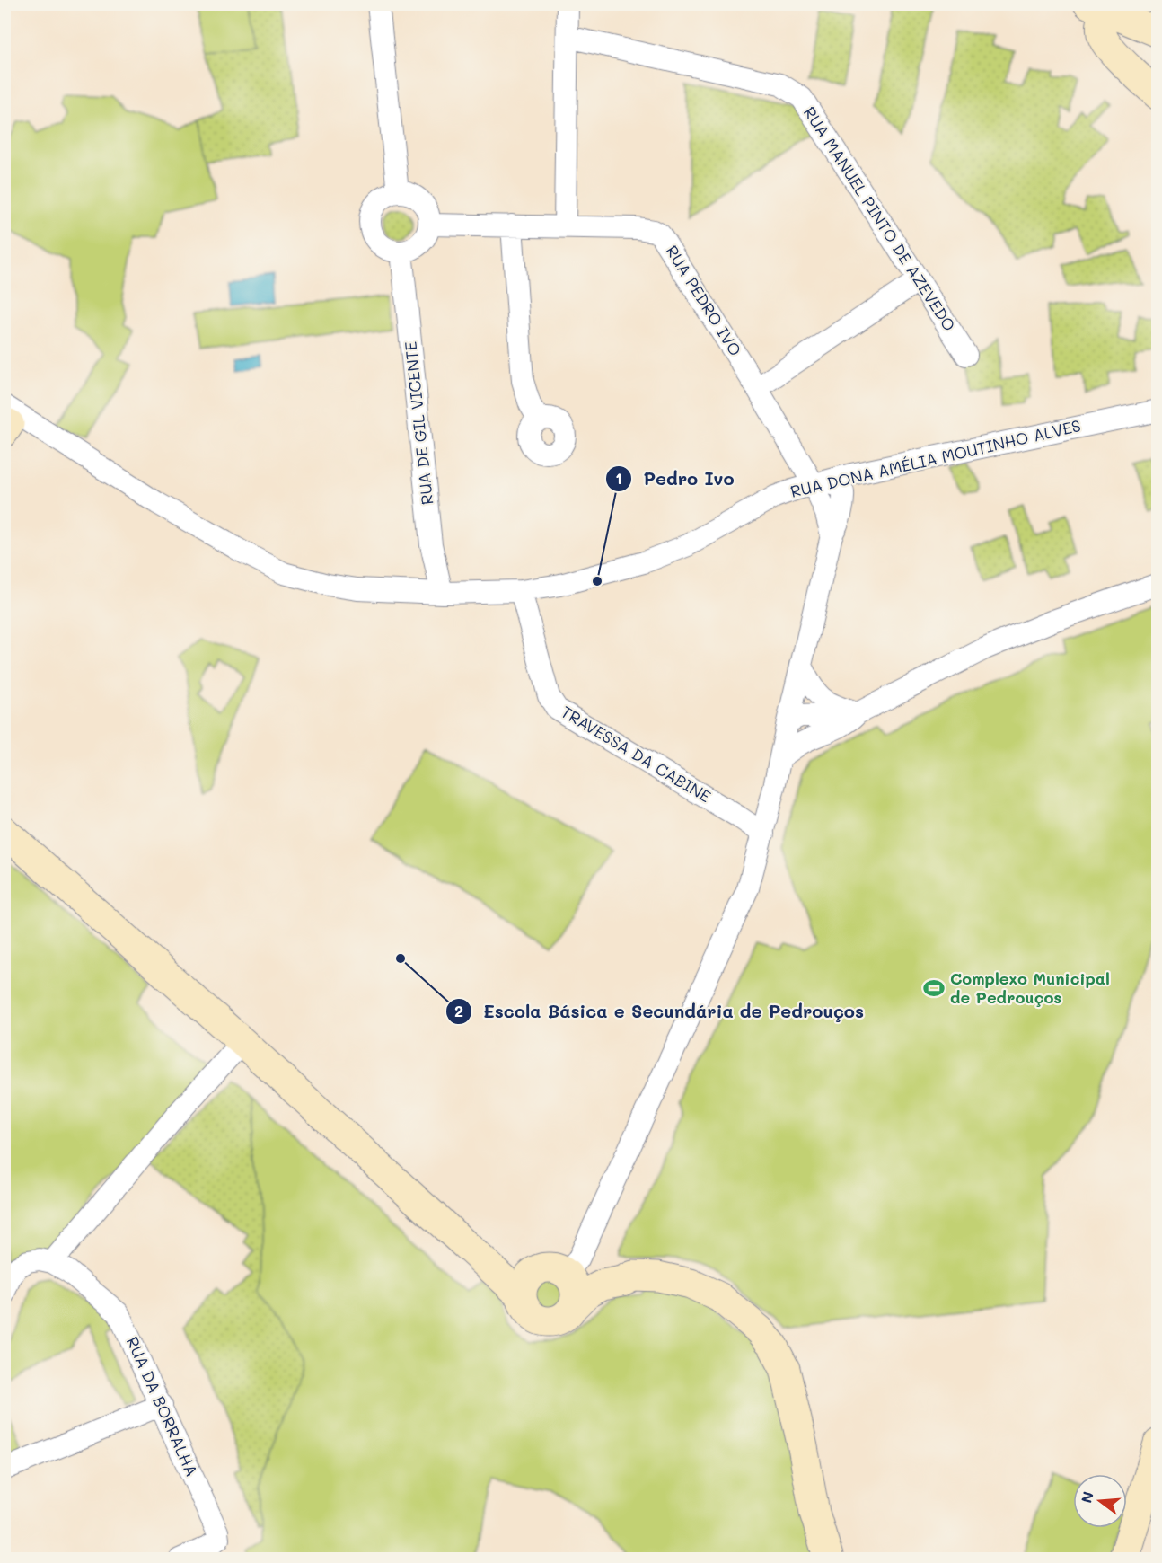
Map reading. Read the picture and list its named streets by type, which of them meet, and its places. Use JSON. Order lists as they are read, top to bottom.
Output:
{
  "streets": {
    "street": [
      "RUA MANUEL PINTO DE AZEVEDO",
      "RUA PEDRO IVO",
      "RUA DE GIL VICENTE",
      "RUA DONA AMÉLIA MOUTINHO ALVES",
      "TRAVESSA DA CABINE",
      "RUA DA BORRALHA"
    ]
  },
  "crossings": [
    ["RUA PEDRO IVO", "RUA DE GIL VICENTE"],
    ["RUA PEDRO IVO", "RUA DONA AMÉLIA MOUTINHO ALVES"],
    ["RUA PEDRO IVO", "TRAVESSA DA CABINE"],
    ["RUA DE GIL VICENTE", "RUA DONA AMÉLIA MOUTINHO ALVES"],
    ["RUA DONA AMÉLIA MOUTINHO ALVES", "TRAVESSA DA CABINE"]
  ],
  "places": {
    "other": ["Pedro Ivo", "Escola Básica e Secundária de Pedrouços"],
    "sports": ["Complexo Municipal de Pedrouços"]
  },
  "north": "left"
}
